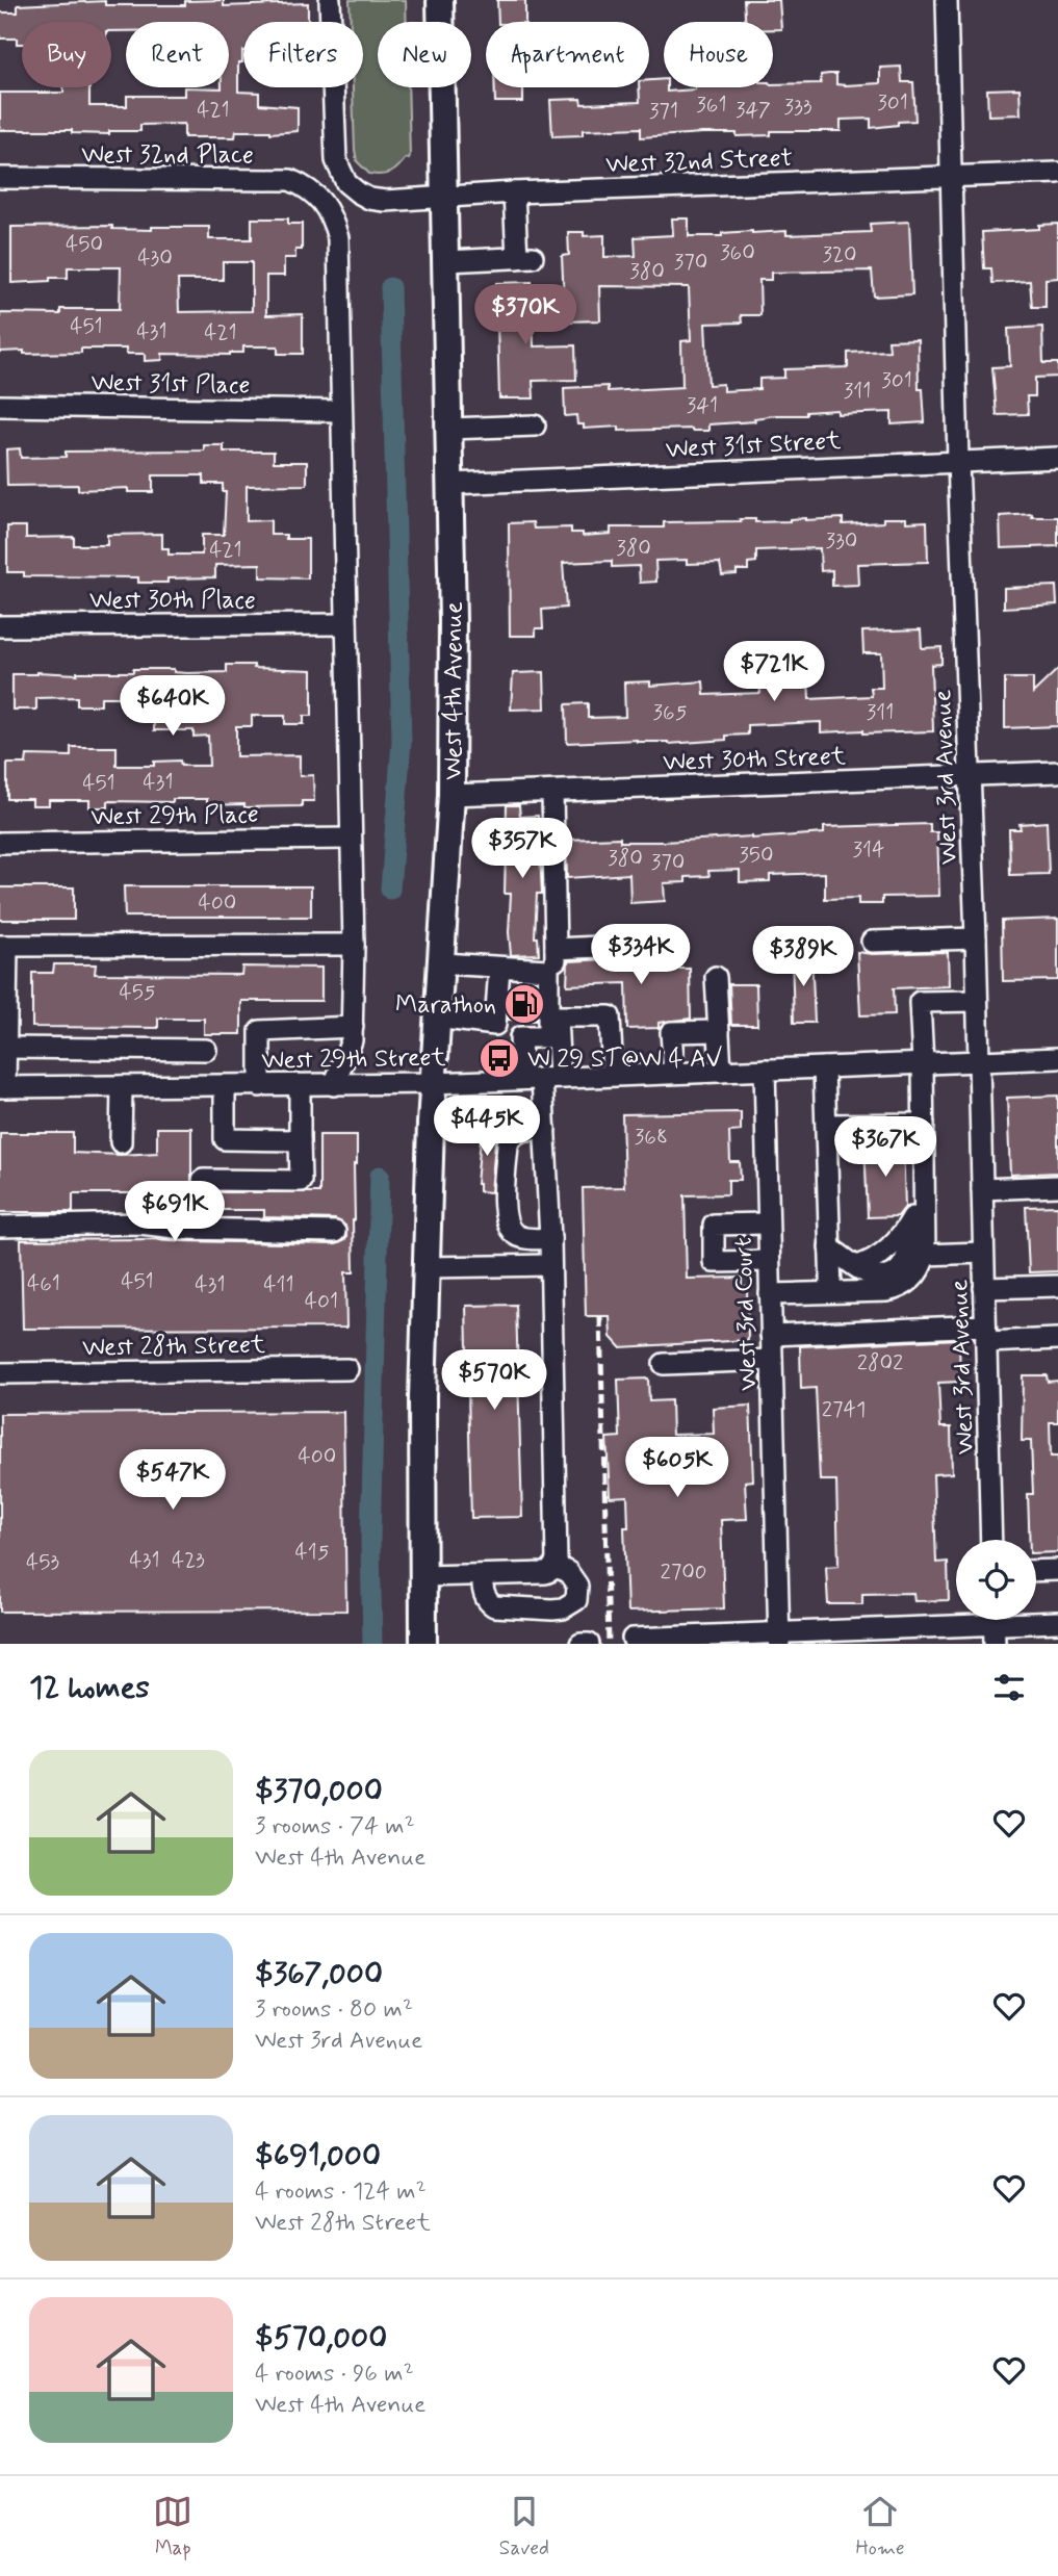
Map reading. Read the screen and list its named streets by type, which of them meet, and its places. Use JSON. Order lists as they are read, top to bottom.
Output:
{
  "streets": {
    "main road": ["West 4th Avenue"],
    "street": [
      "West 32nd Place",
      "West 32nd Street",
      "West 31st Place",
      "West 31st Street",
      "West 30th Place",
      "West 30th Street",
      "West 3rd Avenue",
      "West 29th Place",
      "West 29th Street",
      "West 3rd Court",
      "West 28th Street"
    ]
  },
  "crossings": [
    ["West 32nd Place", "West 31st Place"],
    ["West 32nd Street", "West 4th Avenue"],
    ["West 32nd Street", "West 3rd Avenue"],
    ["West 31st Street", "West 4th Avenue"],
    ["West 31st Street", "West 3rd Avenue"],
    ["West 4th Avenue", "West 30th Street"],
    ["West 4th Avenue", "West 29th Street"],
    ["West 30th Street", "West 3rd Avenue"],
    ["West 3rd Avenue", "West 29th Street"],
    ["West 29th Street", "West 3rd Court"]
  ],
  "places": {
    "fuel station": ["Marathon"],
    "bus stop": ["W 29 ST@W 4 AV"]
  },
  "house_numbers": [
    "301",
    "361",
    "333",
    "421",
    "347",
    "371",
    "450",
    "360",
    "320",
    "430",
    "370",
    "380",
    "451",
    "431",
    "421",
    "301",
    "311",
    "341",
    "330",
    "380",
    "421",
    "365",
    "311",
    "431",
    "451",
    "314",
    "350",
    "380",
    "370",
    "400",
    "455",
    "368",
    "451",
    "461",
    "431",
    "411",
    "401",
    "2802",
    "2741",
    "400",
    "415",
    "431",
    "423",
    "453",
    "2700"
  ],
  "page": {
    "chip": [
      "Buy",
      "Rent",
      "Filters",
      "New",
      "Apartment",
      "House"
    ],
    "price": [
      "$370K",
      "$721K",
      "$640K",
      "$357K",
      "$334K",
      "$389K",
      "$445K",
      "$367K",
      "$691K",
      "$570K",
      "$605K",
      "$547K"
    ],
    "heading": "12 homes",
    "list": [
      {
        "name": "$370,000",
        "note": "3 rooms · 74 m² · West 4th Avenue"
      },
      {
        "name": "$367,000",
        "note": "3 rooms · 80 m² · West 3rd Avenue"
      },
      {
        "name": "$691,000",
        "note": "4 rooms · 124 m² · West 28th Street"
      },
      {
        "name": "$570,000",
        "note": "4 rooms · 96 m² · West 4th Avenue"
      }
    ],
    "tabs": ["Map", "Saved", "Home"]
  }
}
